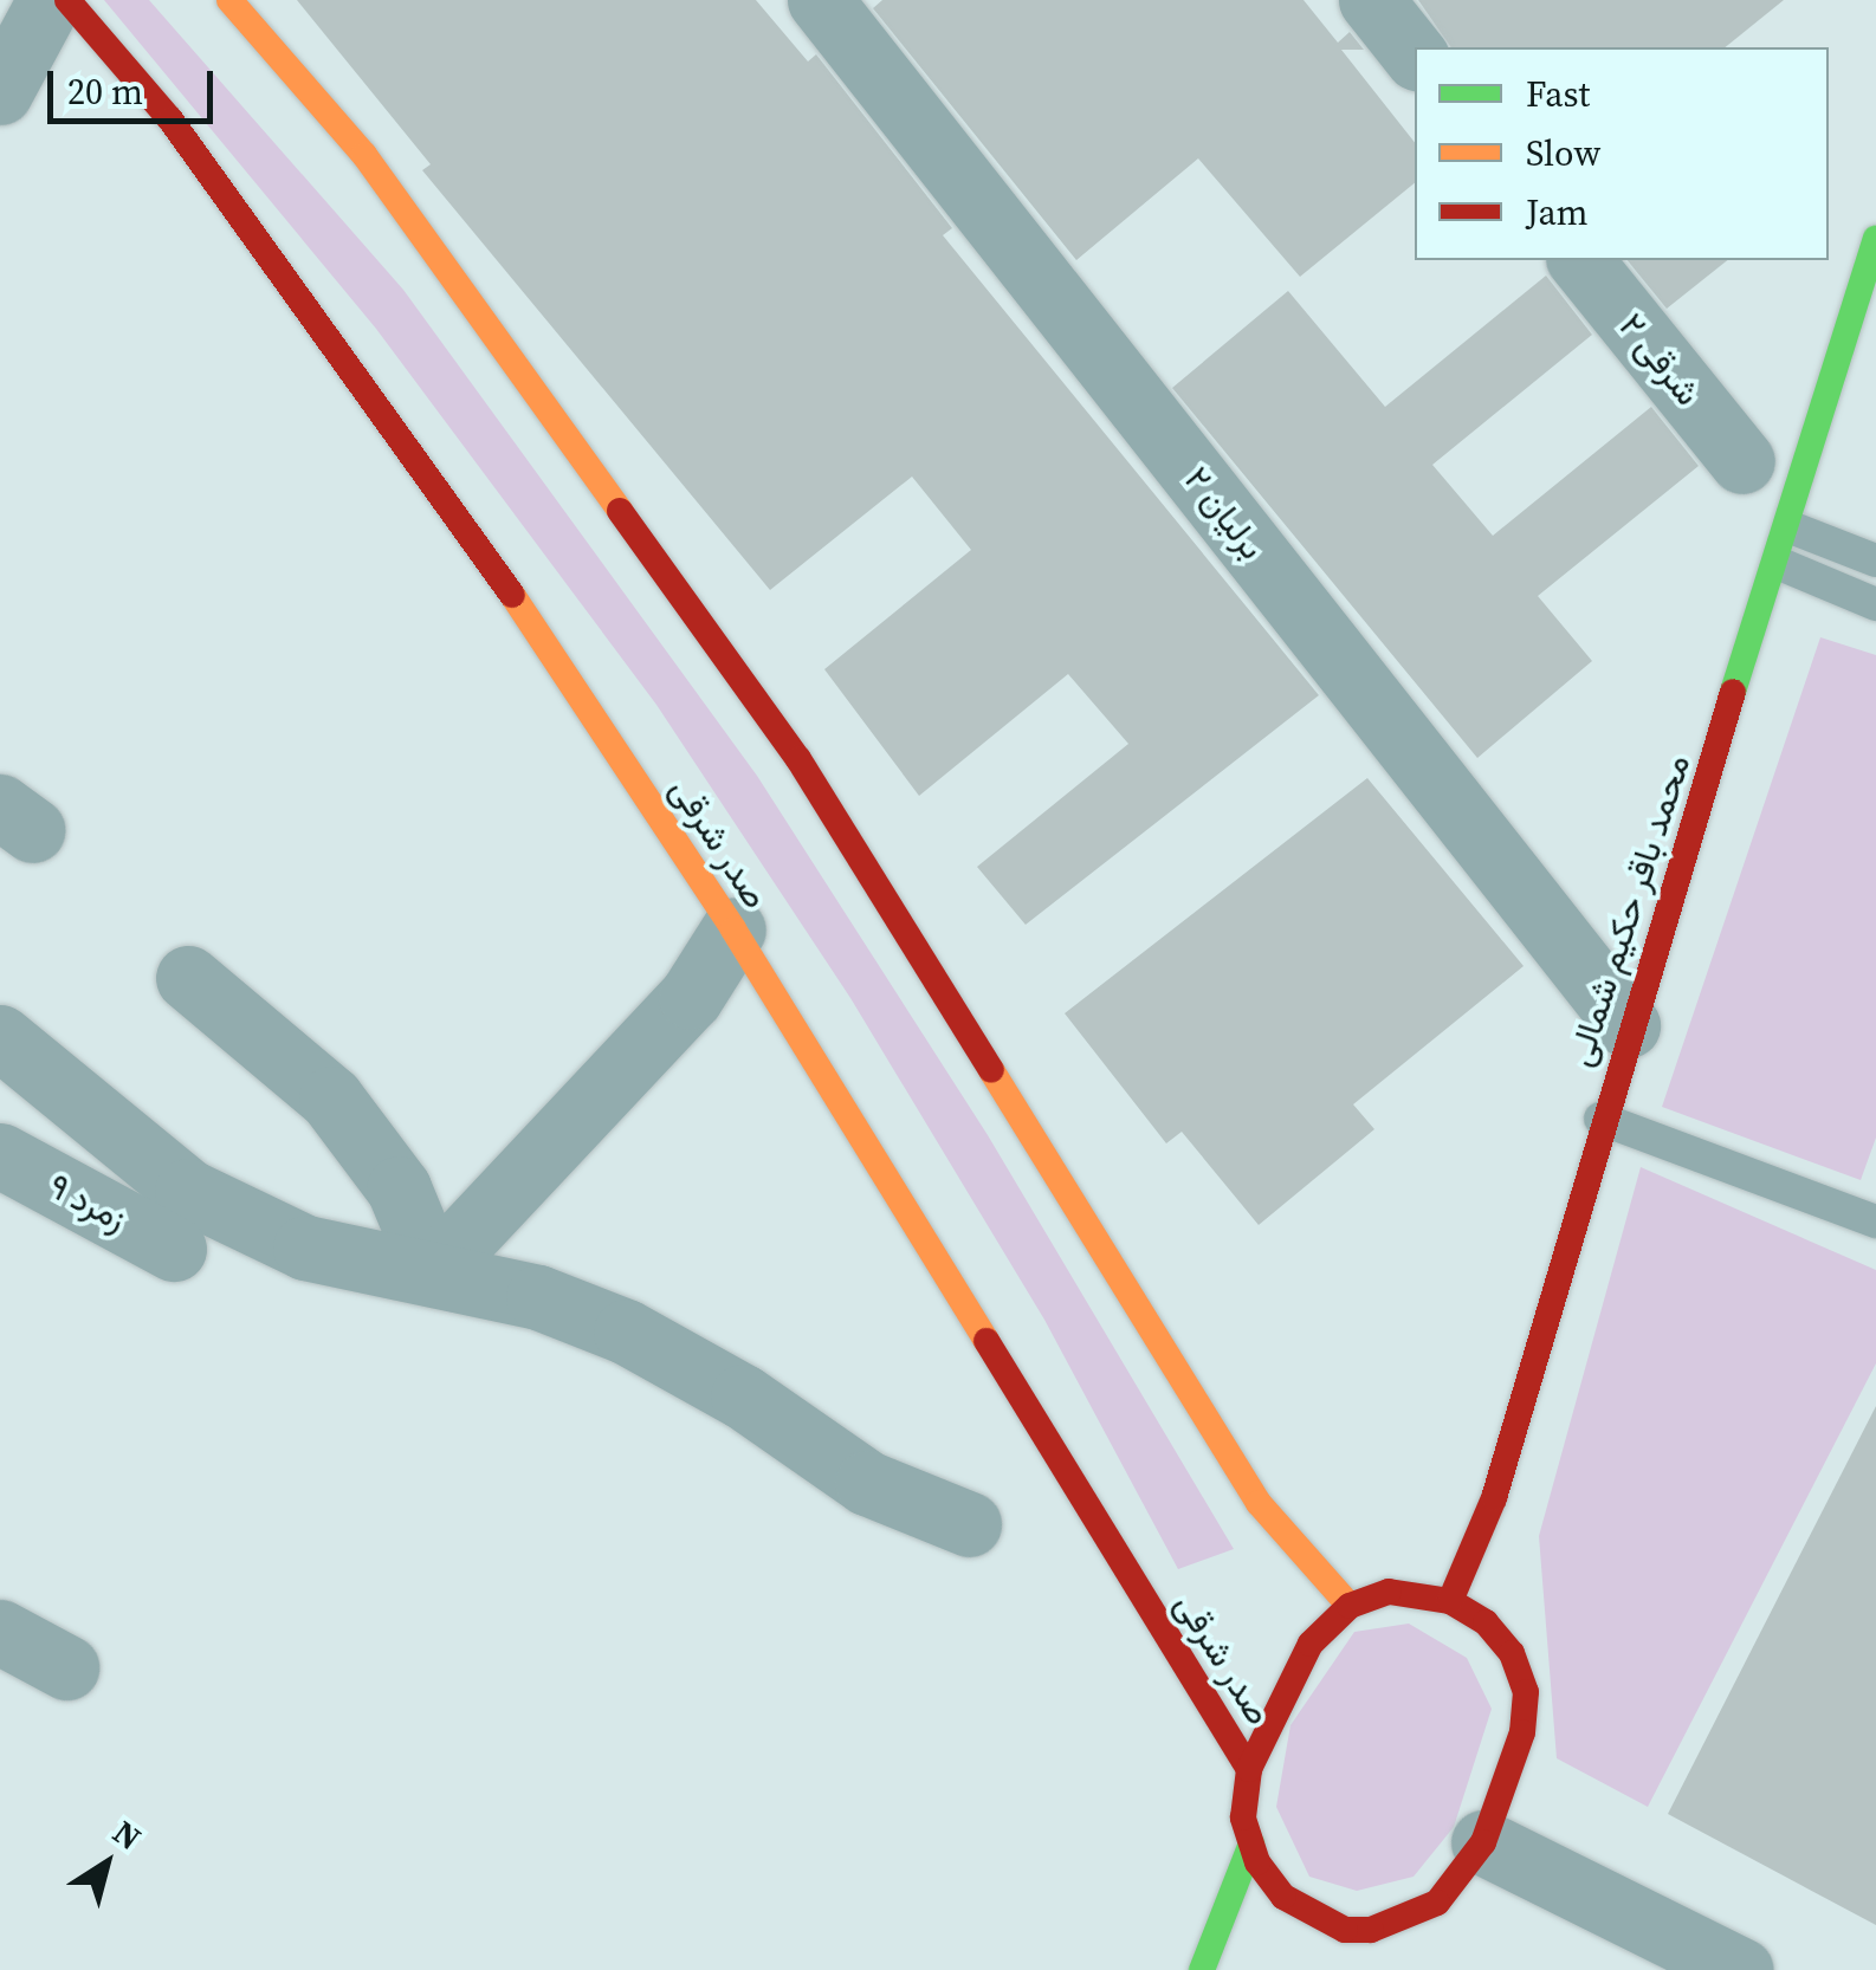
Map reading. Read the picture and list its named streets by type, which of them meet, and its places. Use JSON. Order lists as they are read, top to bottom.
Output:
{
  "streets": {
    "street": [
      "۲ شرقی",
      "برلیان ۲",
      "صدر شرقی",
      "محمد باقر حکیم شمالی",
      "زمرد ۹"
    ]
  },
  "crossings": [
    ["برلیان ۲", "محمد باقر حکیم شمالی"],
    ["صدر شرقی", "محمد باقر حکیم شمالی"]
  ],
  "legend": ["Fast", "Slow", "Jam"],
  "scale_bar": "20 m",
  "north": "top right"
}
